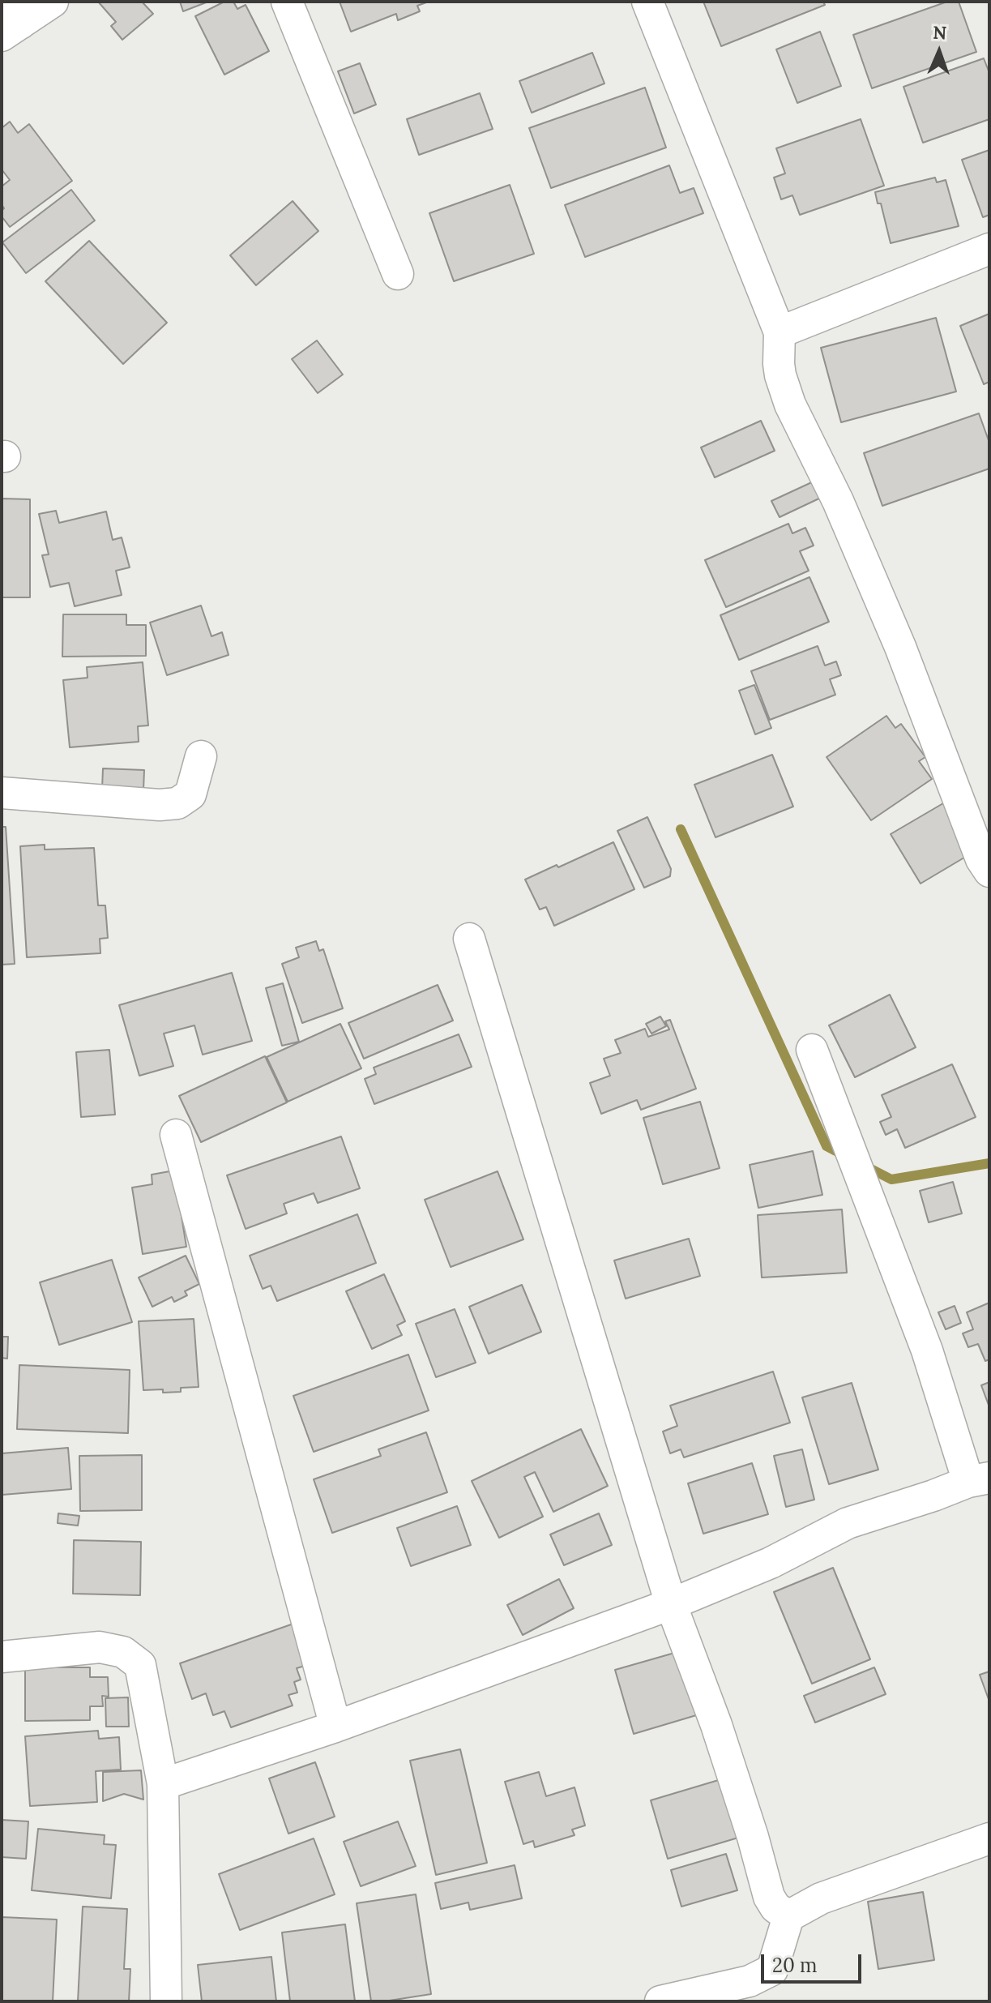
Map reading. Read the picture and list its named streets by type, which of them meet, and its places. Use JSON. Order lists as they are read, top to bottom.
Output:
{
  "scale_bar": "20 m",
  "north": "top"
}
